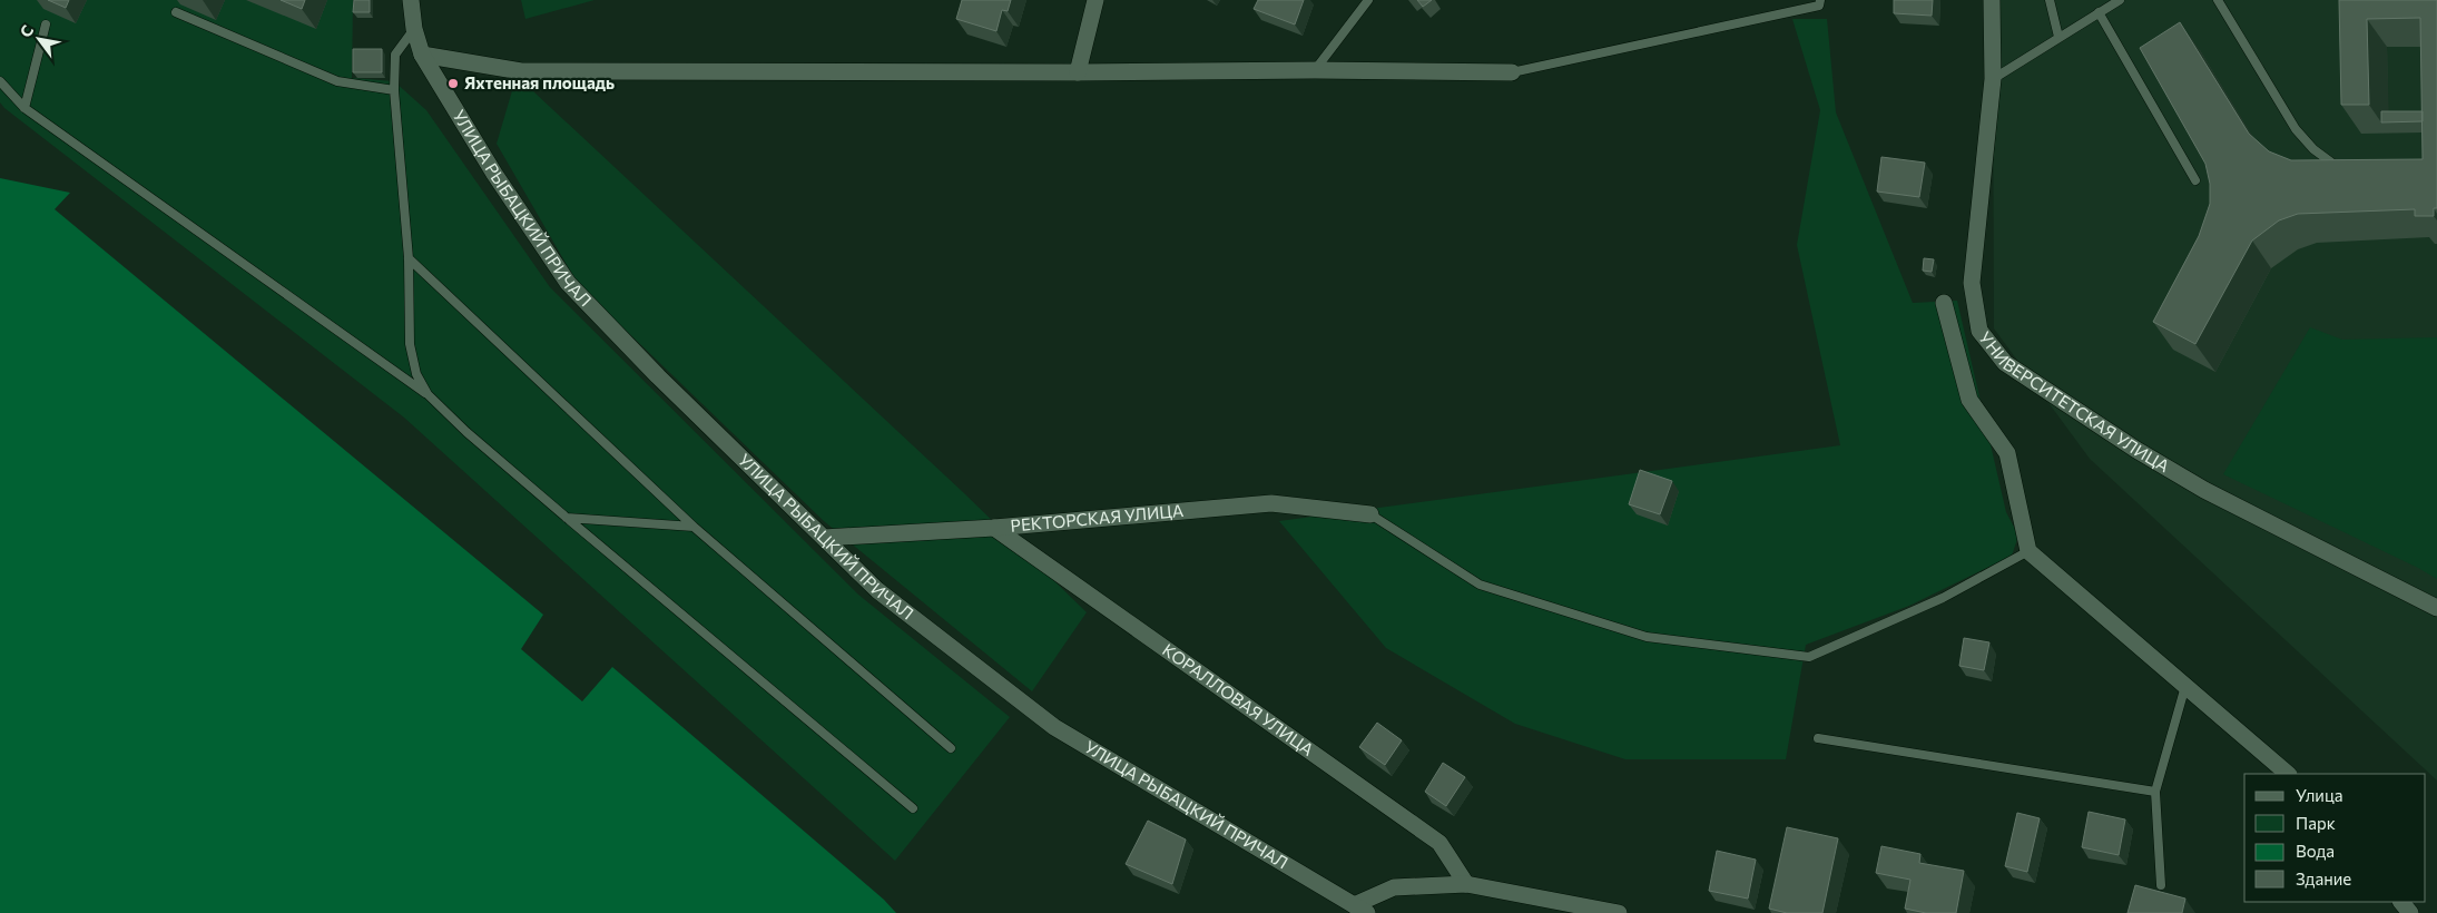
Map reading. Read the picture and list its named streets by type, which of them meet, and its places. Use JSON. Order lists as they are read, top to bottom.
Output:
{
  "streets": {
    "street": [
      "УЛИЦА РЫБАЦКИЙ ПРИЧАЛ",
      "УНИВЕРСИТЕТСКАЯ УЛИЦА",
      "РЕКТОРСКАЯ УЛИЦА",
      "КОРАЛЛОВАЯ УЛИЦА"
    ]
  },
  "crossings": [
    ["УЛИЦА РЫБАЦКИЙ ПРИЧАЛ", "РЕКТОРСКАЯ УЛИЦА"],
    ["РЕКТОРСКАЯ УЛИЦА", "КОРАЛЛОВАЯ УЛИЦА"]
  ],
  "places": ["Яхтенная площадь"],
  "legend": [
    "Улица",
    "Парк",
    "Вода",
    "Здание"
  ],
  "north": "top left"
}
